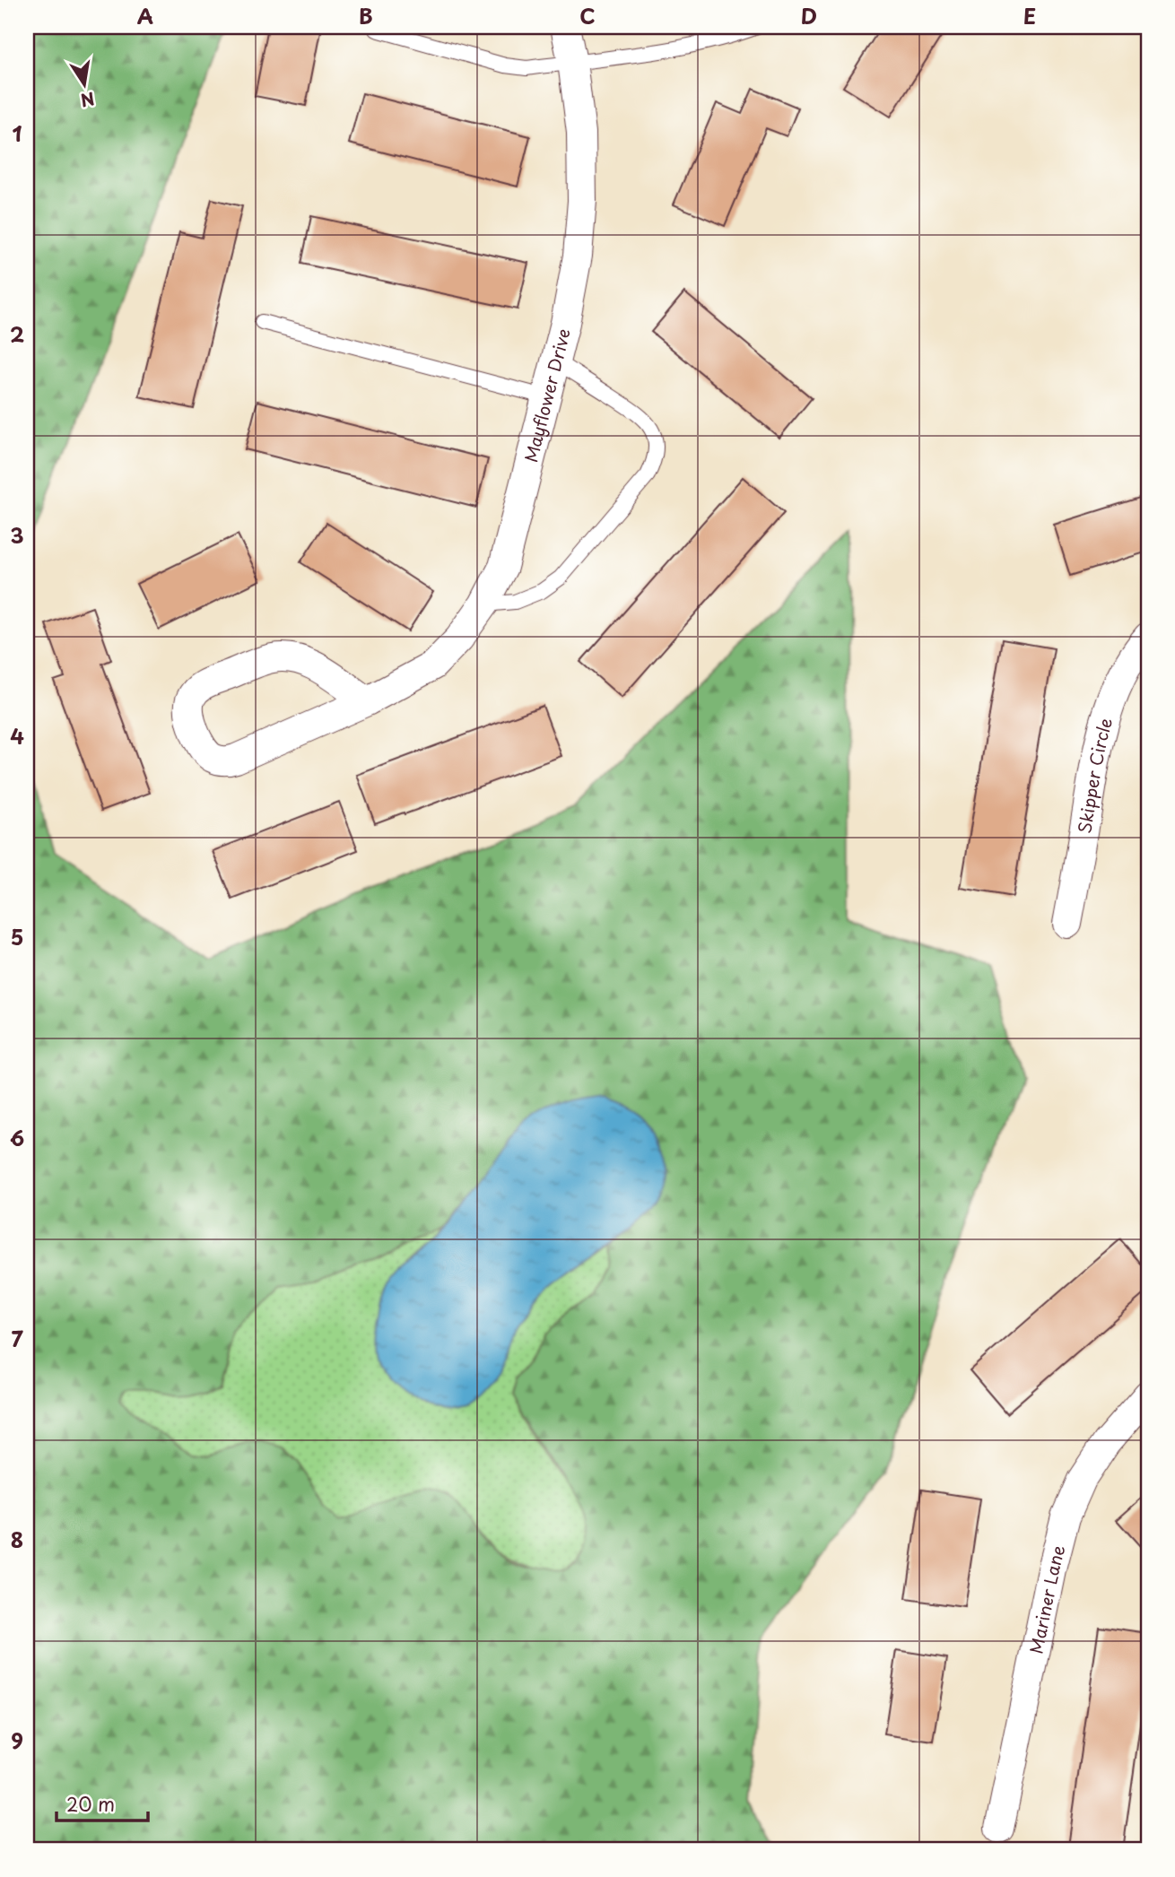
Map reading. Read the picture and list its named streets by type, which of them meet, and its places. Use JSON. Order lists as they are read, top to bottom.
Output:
{
  "streets": {
    "street": ["Mayflower Drive", "Skipper Circle", "Mariner Lane"]
  },
  "scale_bar": "20 m",
  "north": "bottom",
  "grid": {
    "columns": [
      "A",
      "B",
      "C",
      "D",
      "E"
    ],
    "rows": [
      "1",
      "2",
      "3",
      "4",
      "5",
      "6",
      "7",
      "8",
      "9"
    ]
  }
}
